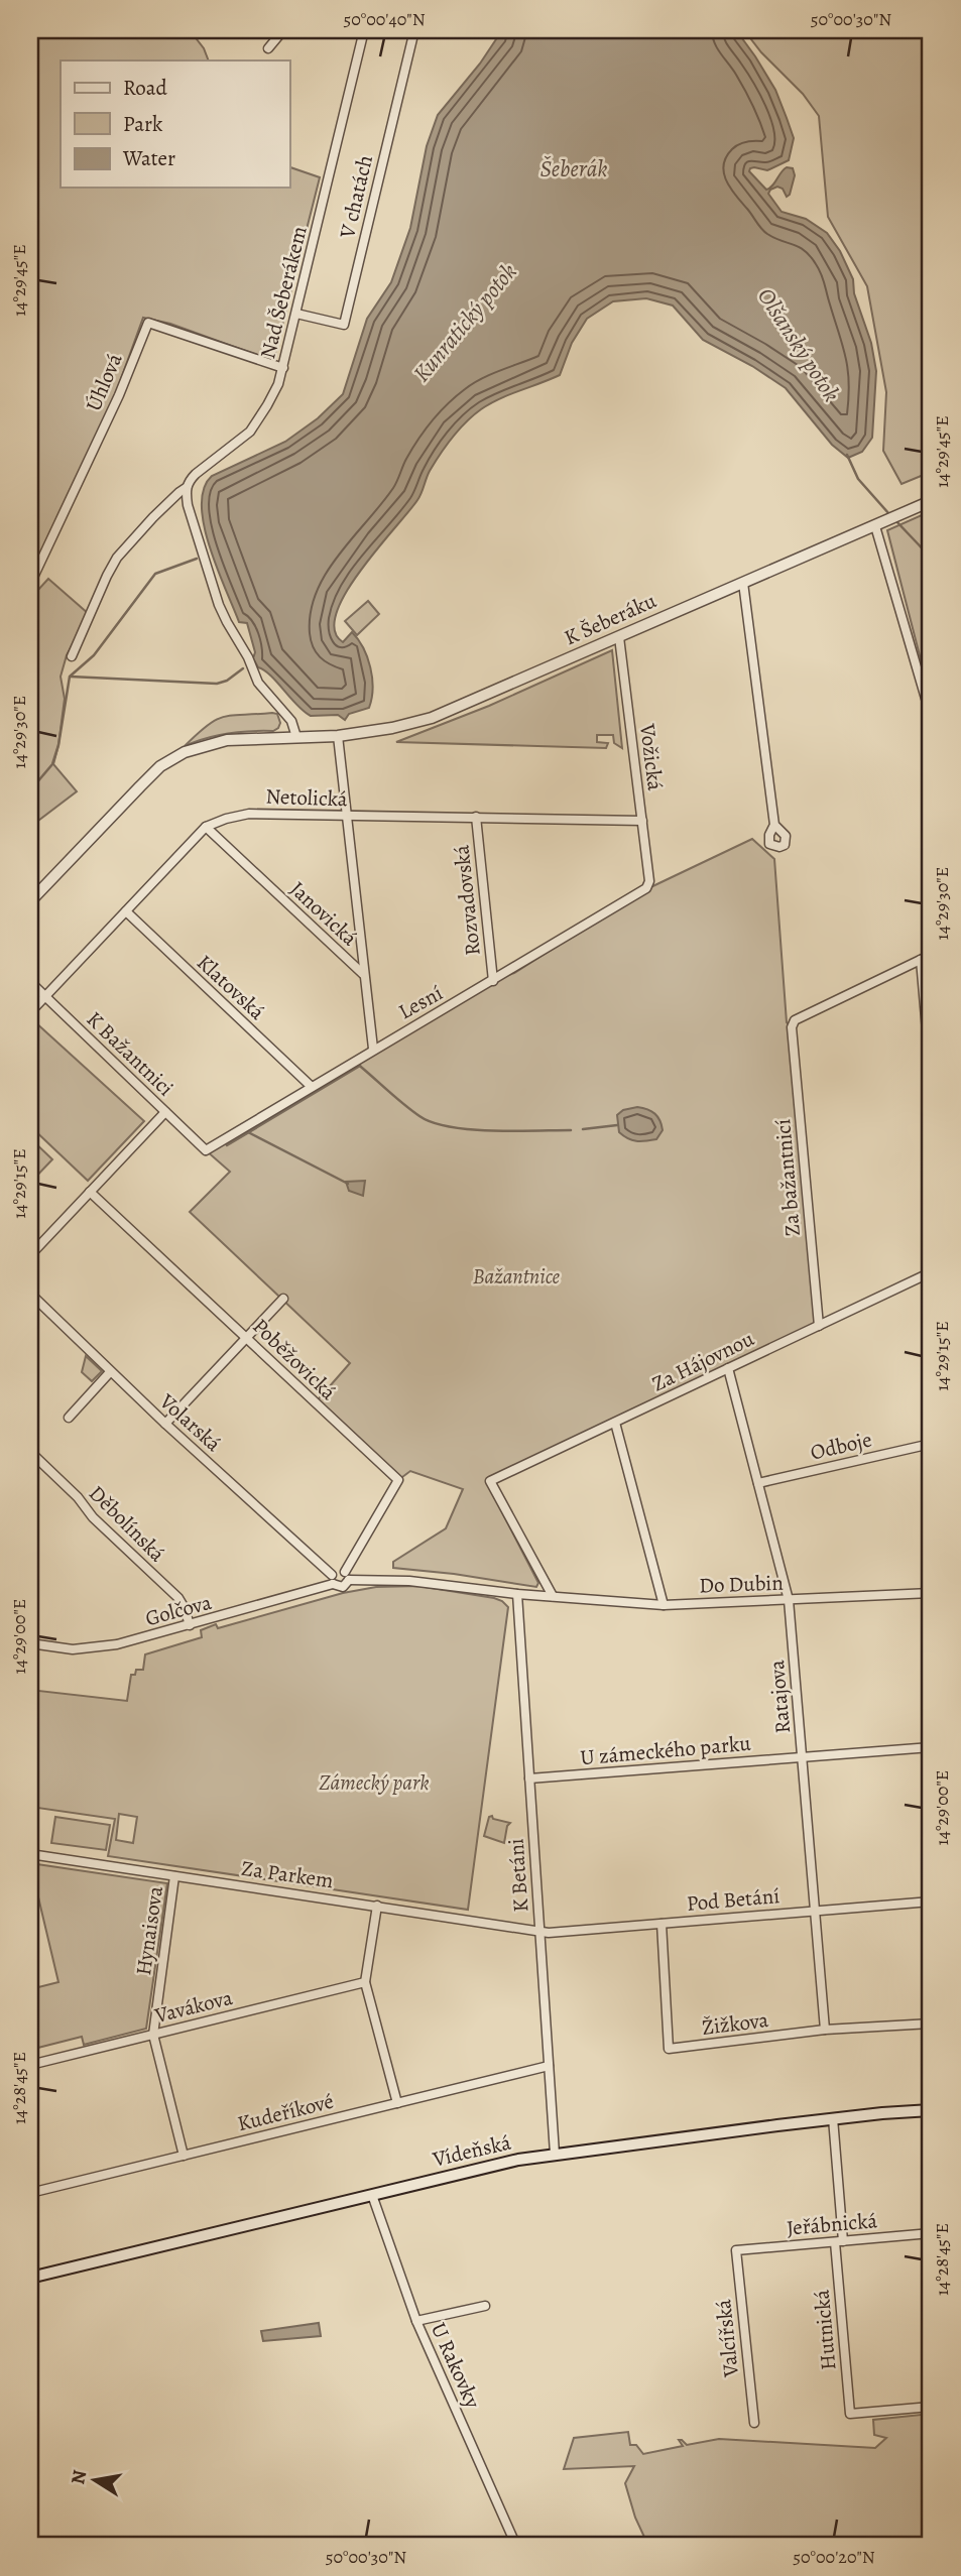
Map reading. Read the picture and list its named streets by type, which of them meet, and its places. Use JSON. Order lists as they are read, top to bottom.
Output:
{
  "streets": {
    "main road": ["Vídeňská"],
    "street": [
      "V chatách",
      "Nad Šeberákem",
      "Úhlová",
      "K Šeberáku",
      "Vožická",
      "Netolická",
      "Rozvadovská",
      "Janovická",
      "Klatovská",
      "Lesní",
      "K Bažantnici",
      "Za bažantnicí",
      "Poběžovická",
      "Za Hájovnou",
      "Volarská",
      "Odboje",
      "Děbolínská",
      "Do Dubin",
      "Golčova",
      "Ratajova",
      "U zámeckého parku",
      "Za Parkem",
      "K Betáni",
      "Pod Betání",
      "Hynaisova",
      "Vavákova",
      "Žižkova",
      "Kudeříkové",
      "Jeřábnická",
      "Hutnická",
      "Valcířská",
      "U Rakovky"
    ]
  },
  "crossings": [
    ["V chatách", "Nad Šeberákem"],
    ["Nad Šeberákem", "Úhlová"],
    ["K Šeberáku", "Vožická"],
    ["Vožická", "Netolická"],
    ["Vožická", "Lesní"],
    ["Netolická", "Rozvadovská"],
    ["Netolická", "Janovická"],
    ["Netolická", "Klatovská"],
    ["Netolická", "K Bažantnici"],
    ["Rozvadovská", "Lesní"],
    ["Janovická", "Lesní"],
    ["Klatovská", "Lesní"],
    ["Lesní", "K Bažantnici"],
    ["Za bažantnicí", "Za Hájovnou"],
    ["Za Hájovnou", "Do Dubin"],
    ["Za Hájovnou", "Ratajova"],
    ["Volarská", "Golčova"],
    ["Odboje", "Ratajova"],
    ["Děbolínská", "Golčova"],
    ["Do Dubin", "Ratajova"],
    ["Do Dubin", "K Betáni"],
    ["Ratajova", "U zámeckého parku"],
    ["Ratajova", "Pod Betání"],
    ["Ratajova", "Žižkova"],
    ["U zámeckého parku", "K Betáni"],
    ["Za Parkem", "K Betáni"],
    ["Za Parkem", "Pod Betání"],
    ["Za Parkem", "Hynaisova"],
    ["K Betáni", "Pod Betání"],
    ["K Betáni", "Kudeříkové"],
    ["K Betáni", "Vídeňská"],
    ["Pod Betání", "Žižkova"],
    ["Hynaisova", "Vavákova"],
    ["Hynaisova", "Kudeříkové"],
    ["Vídeňská", "Hutnická"],
    ["Vídeňská", "U Rakovky"],
    ["Jeřábnická", "Hutnická"],
    ["Jeřábnická", "Valcířská"]
  ],
  "water": ["Šeberák", "Kunratický potok", "Olšanský potok"],
  "parks": ["Bažantnice", "Zámecký park"],
  "legend": ["Road", "Park", "Water"],
  "north": "left",
  "coordinates": [
    "50°00'40\"N",
    "50°00'30\"N",
    "14°29'45\"E",
    "14°29'30\"E",
    "14°29'15\"E",
    "14°29'00\"E",
    "14°28'45\"E",
    "50°00'20\"N"
  ]
}
